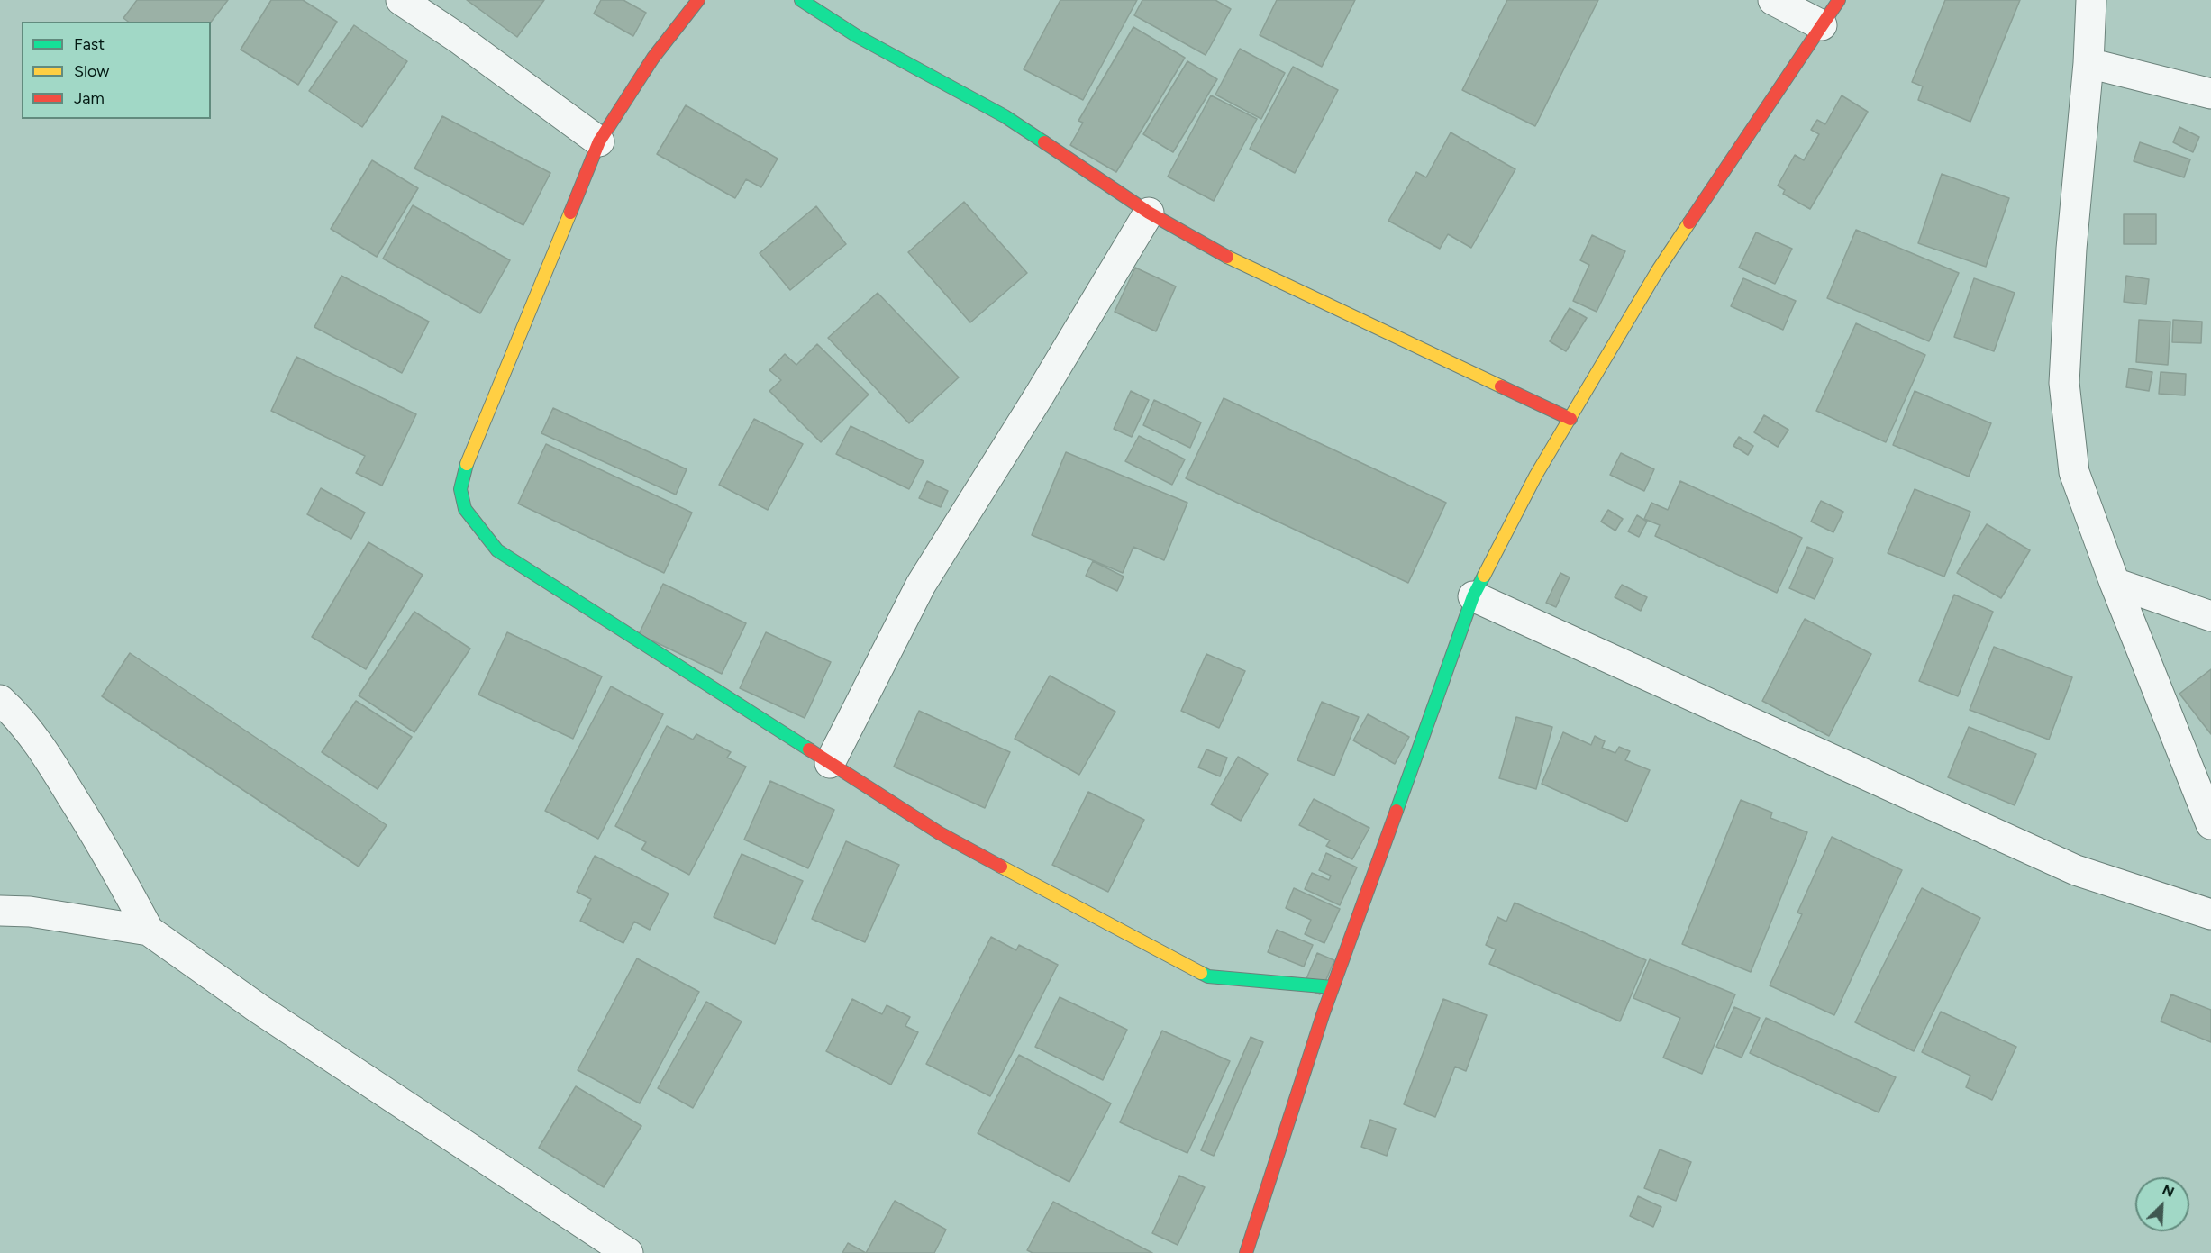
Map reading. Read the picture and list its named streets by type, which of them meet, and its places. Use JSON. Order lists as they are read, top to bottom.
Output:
{
  "legend": ["Fast", "Slow", "Jam"],
  "north": "top right"
}
